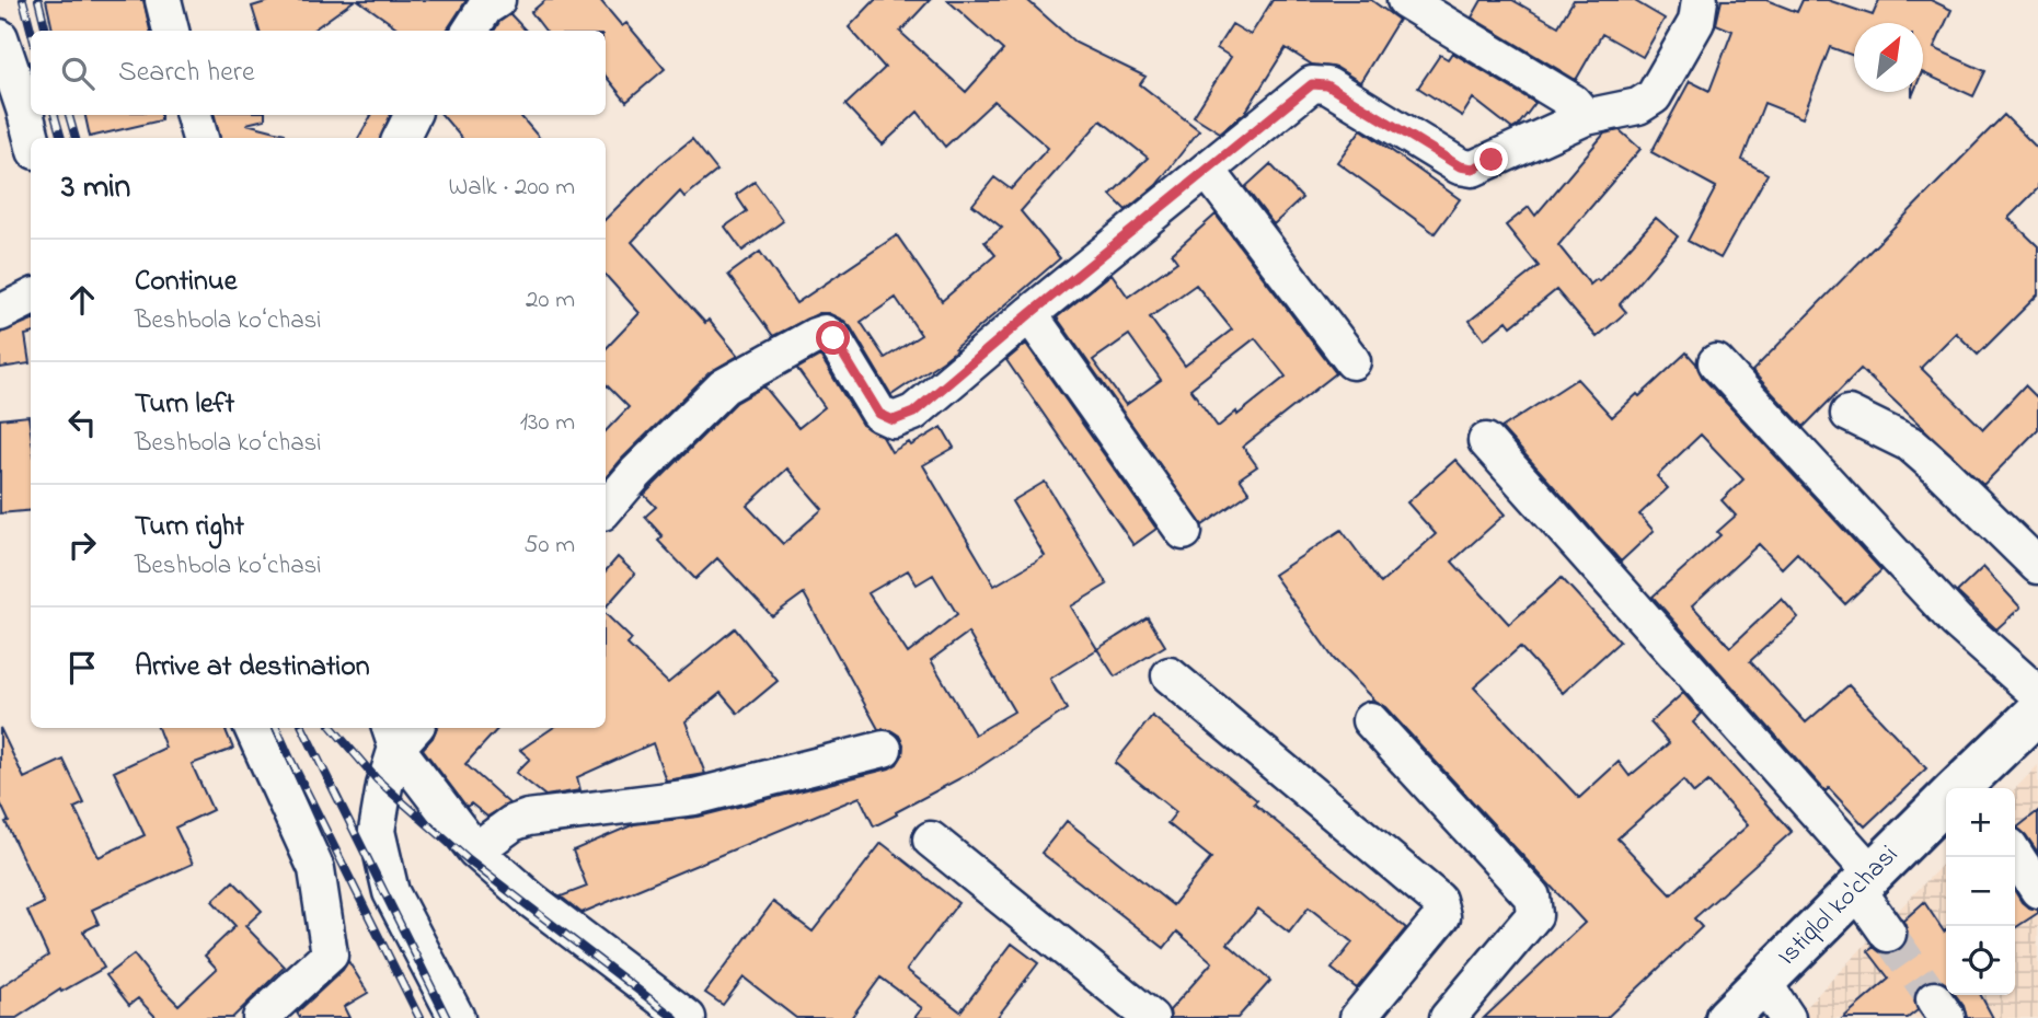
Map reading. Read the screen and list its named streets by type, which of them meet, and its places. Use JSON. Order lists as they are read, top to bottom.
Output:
{
  "streets": {
    "main road": ["Istiqlol ko'chasi"]
  },
  "north": "top right",
  "page": {
    "search": "Search here",
    "heading": ["3 min", "Walk · 200 m"],
    "list": [
      ["Continue", "Beshbola koʻchasi", "20 m"],
      ["Turn left", "Beshbola koʻchasi", "130 m"],
      ["Turn right", "Beshbola koʻchasi", "50 m"],
      "Arrive at destination"
    ],
    "map_buttons": ["+", "−"]
  }
}
